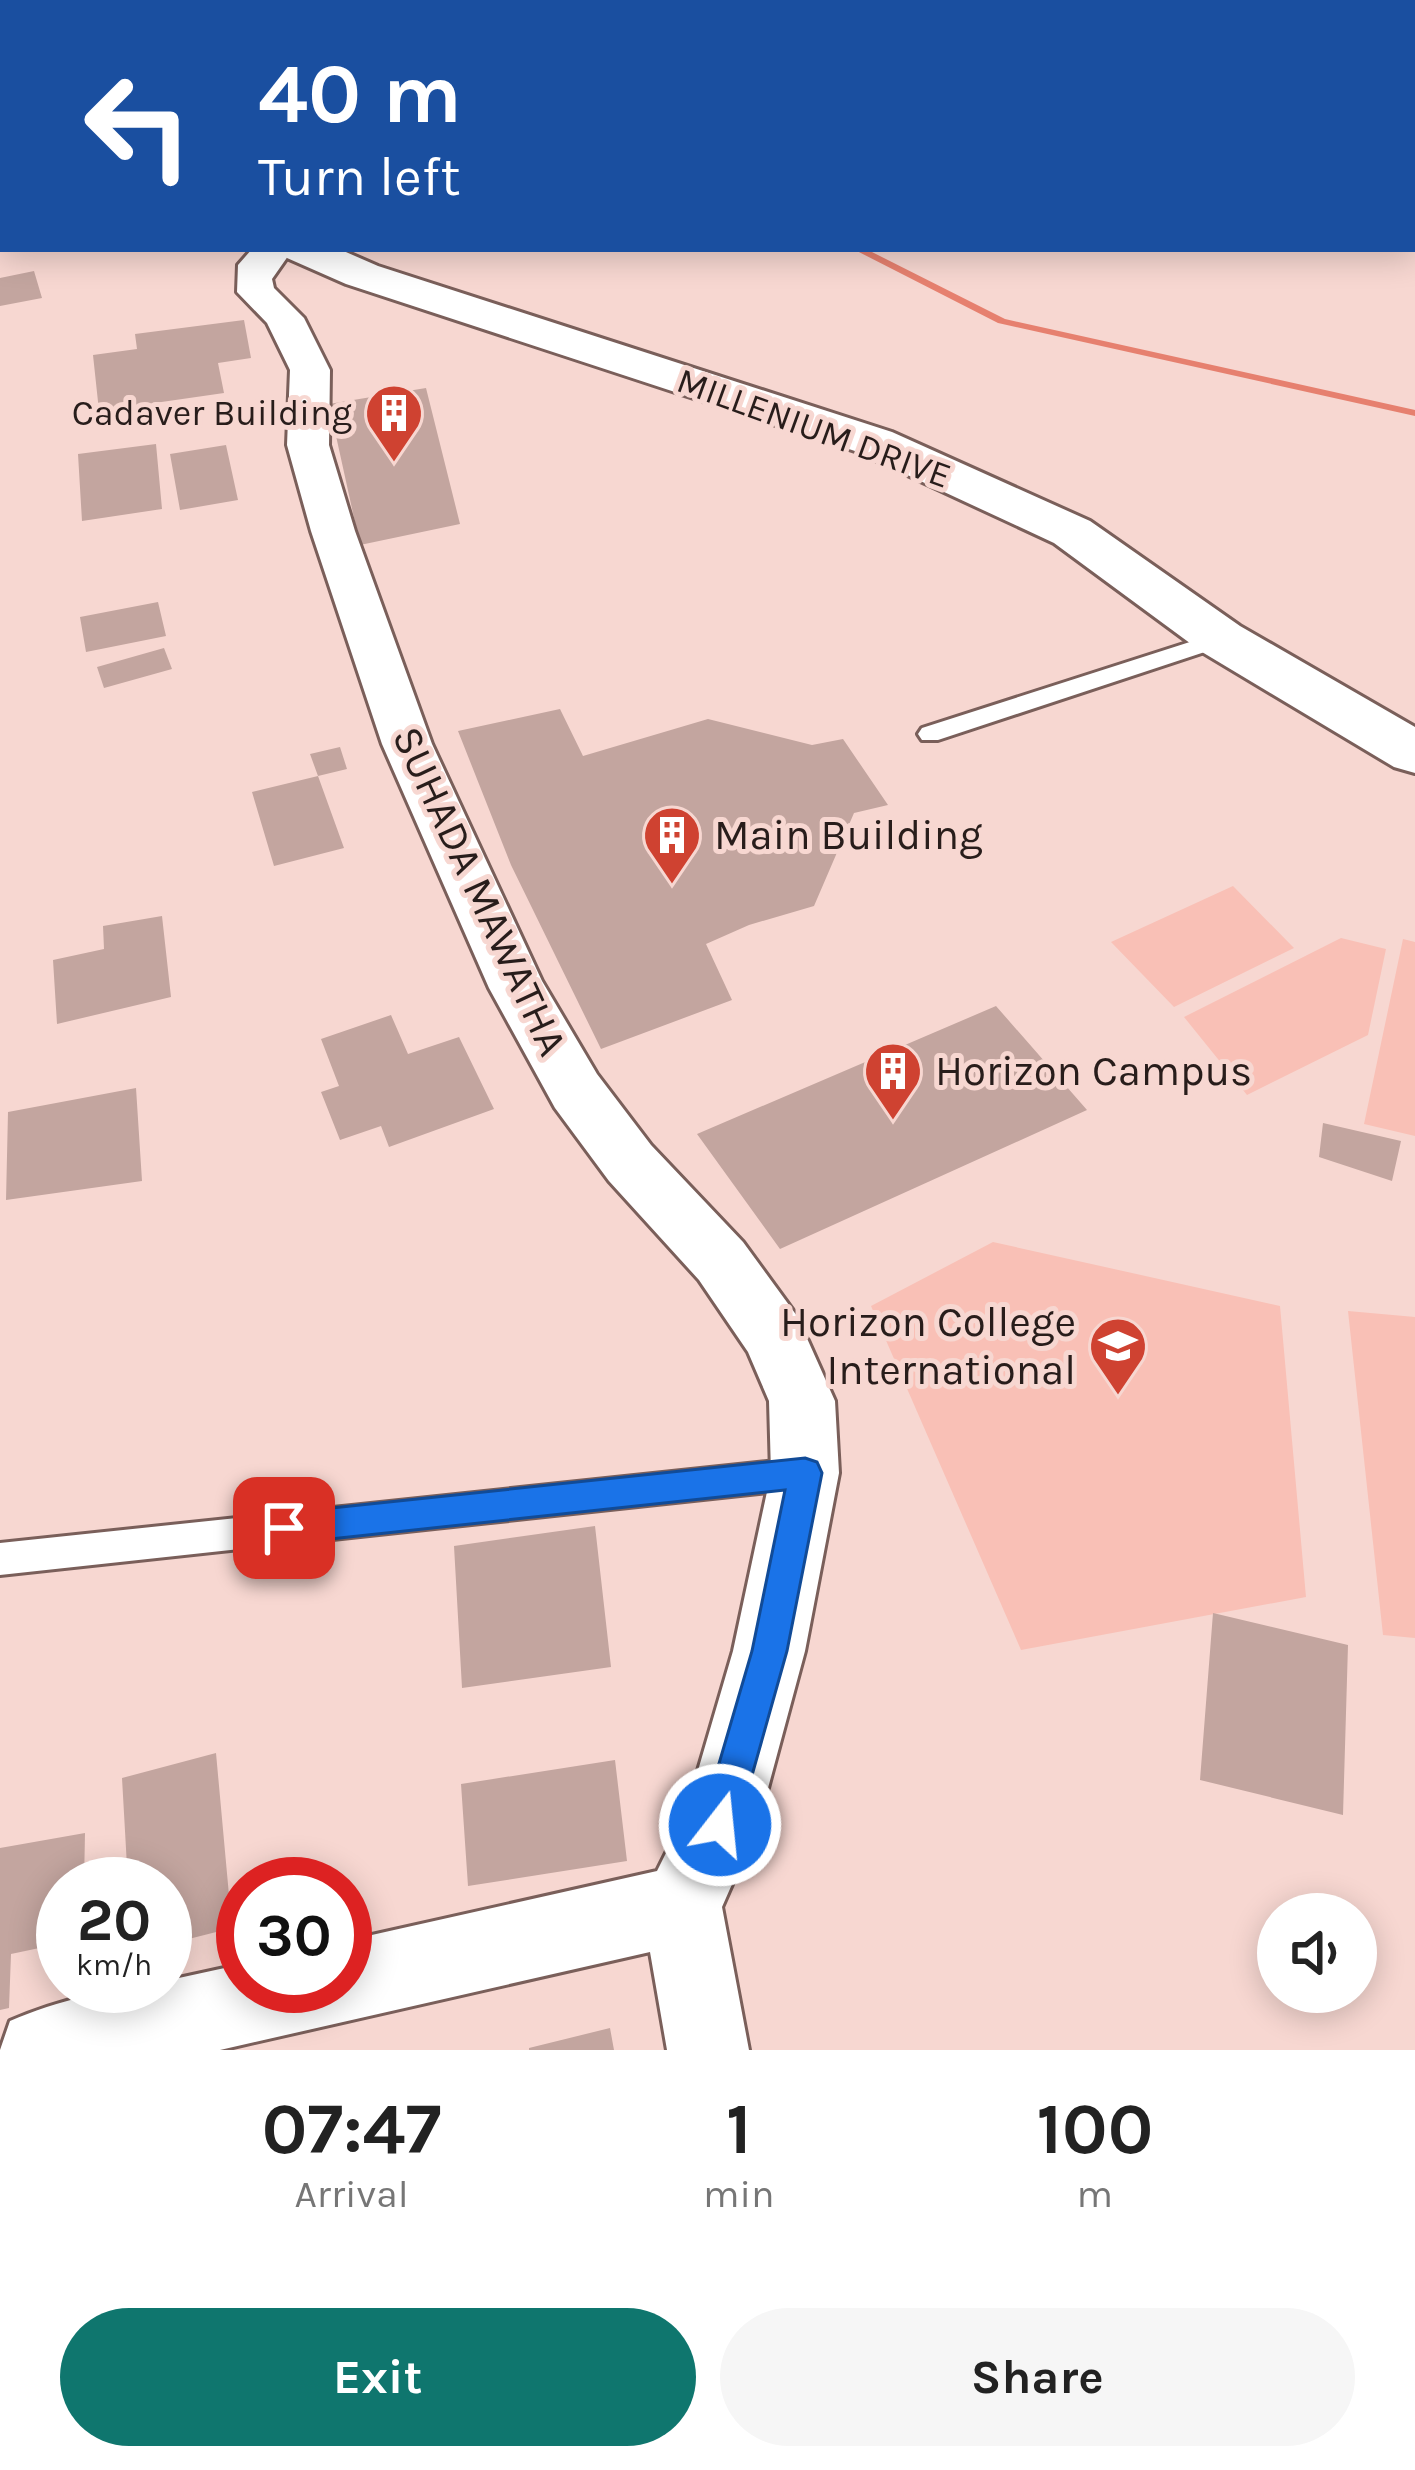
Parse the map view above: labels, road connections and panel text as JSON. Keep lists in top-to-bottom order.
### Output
{
  "streets": {
    "street": ["MILLENIUM DRIVE", "SUHADA MAWATHA"]
  },
  "places": {
    "building": ["Cadaver Building", "Main Building", "Horizon Campus"],
    "school or university": ["Horizon College International"]
  },
  "page": {
    "turn": ["40 m", "Turn left"],
    "speed": "20 km/h",
    "limit": "30",
    "eta": [
      "07:47",
      "Arrival",
      "1",
      "min",
      "100",
      "m"
    ],
    "buttons": ["Exit", "Share"]
  }
}
